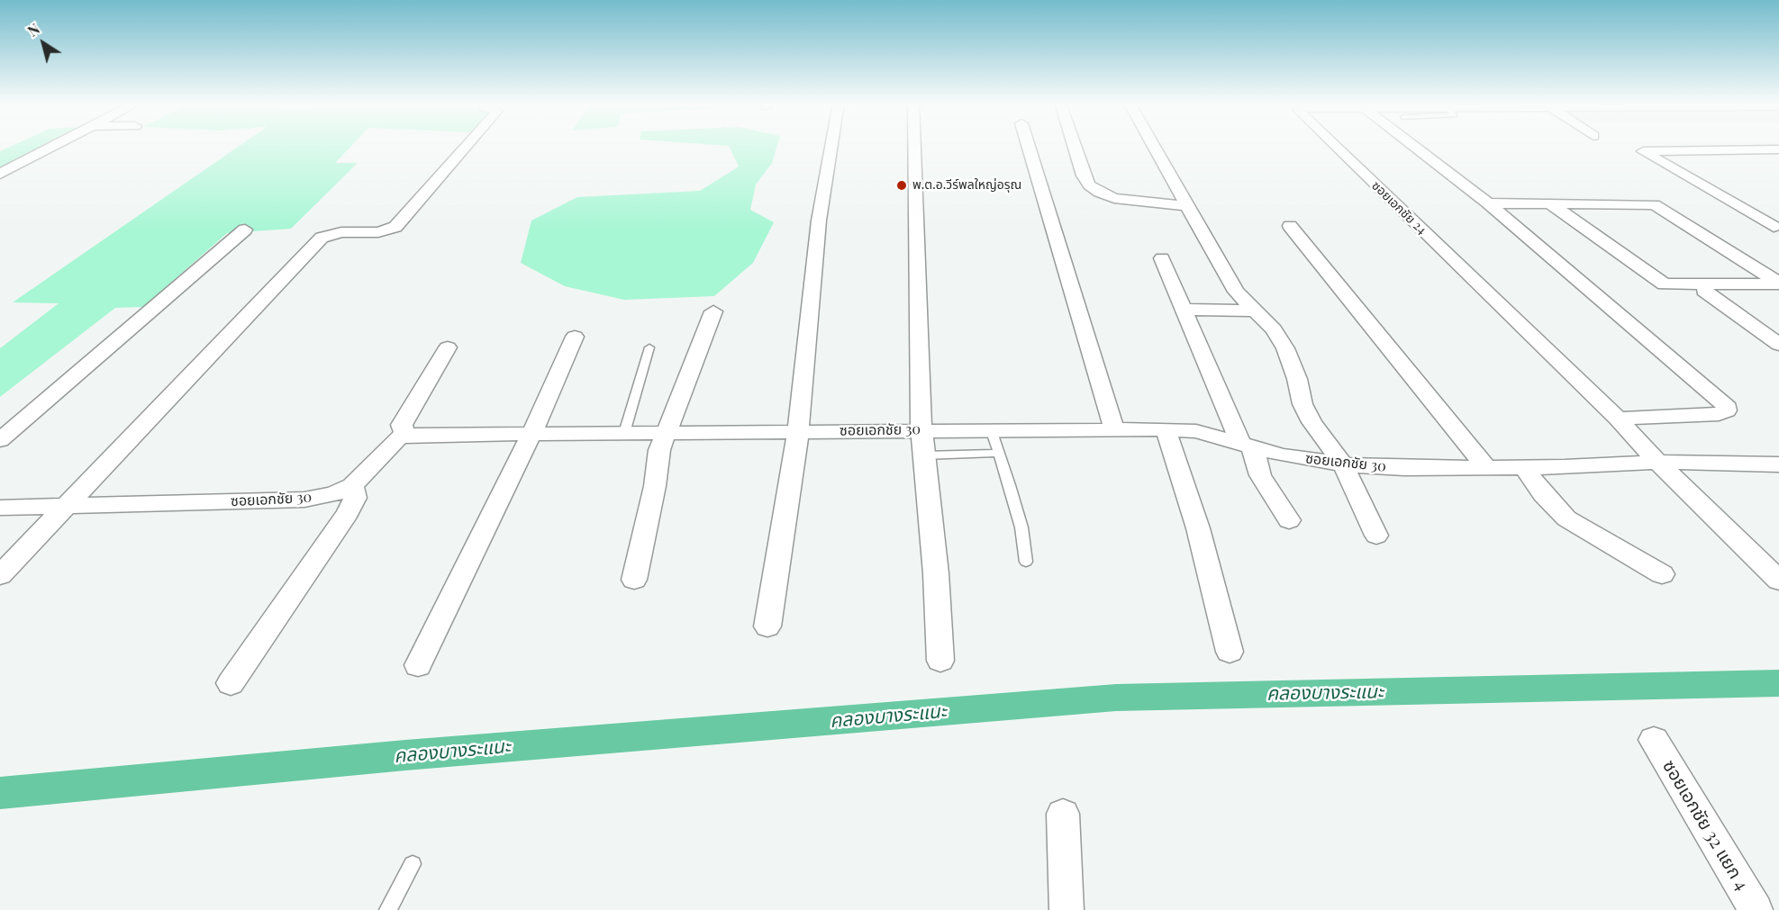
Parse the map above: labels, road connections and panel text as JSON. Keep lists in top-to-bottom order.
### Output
{
  "streets": {
    "street": ["ซอยเอกชัย 24", "ซอยเอกชัย 30", "ซอยเอกชัย 32 แยก 4"]
  },
  "crossings": [
    ["ซอยเอกชัย 24", "ซอยเอกชัย 30"]
  ],
  "water": ["คลองบางระแนะ"],
  "places": ["พ.ต.อ.วีร์พลใหญ่อรุณ"],
  "north": "top left"
}
